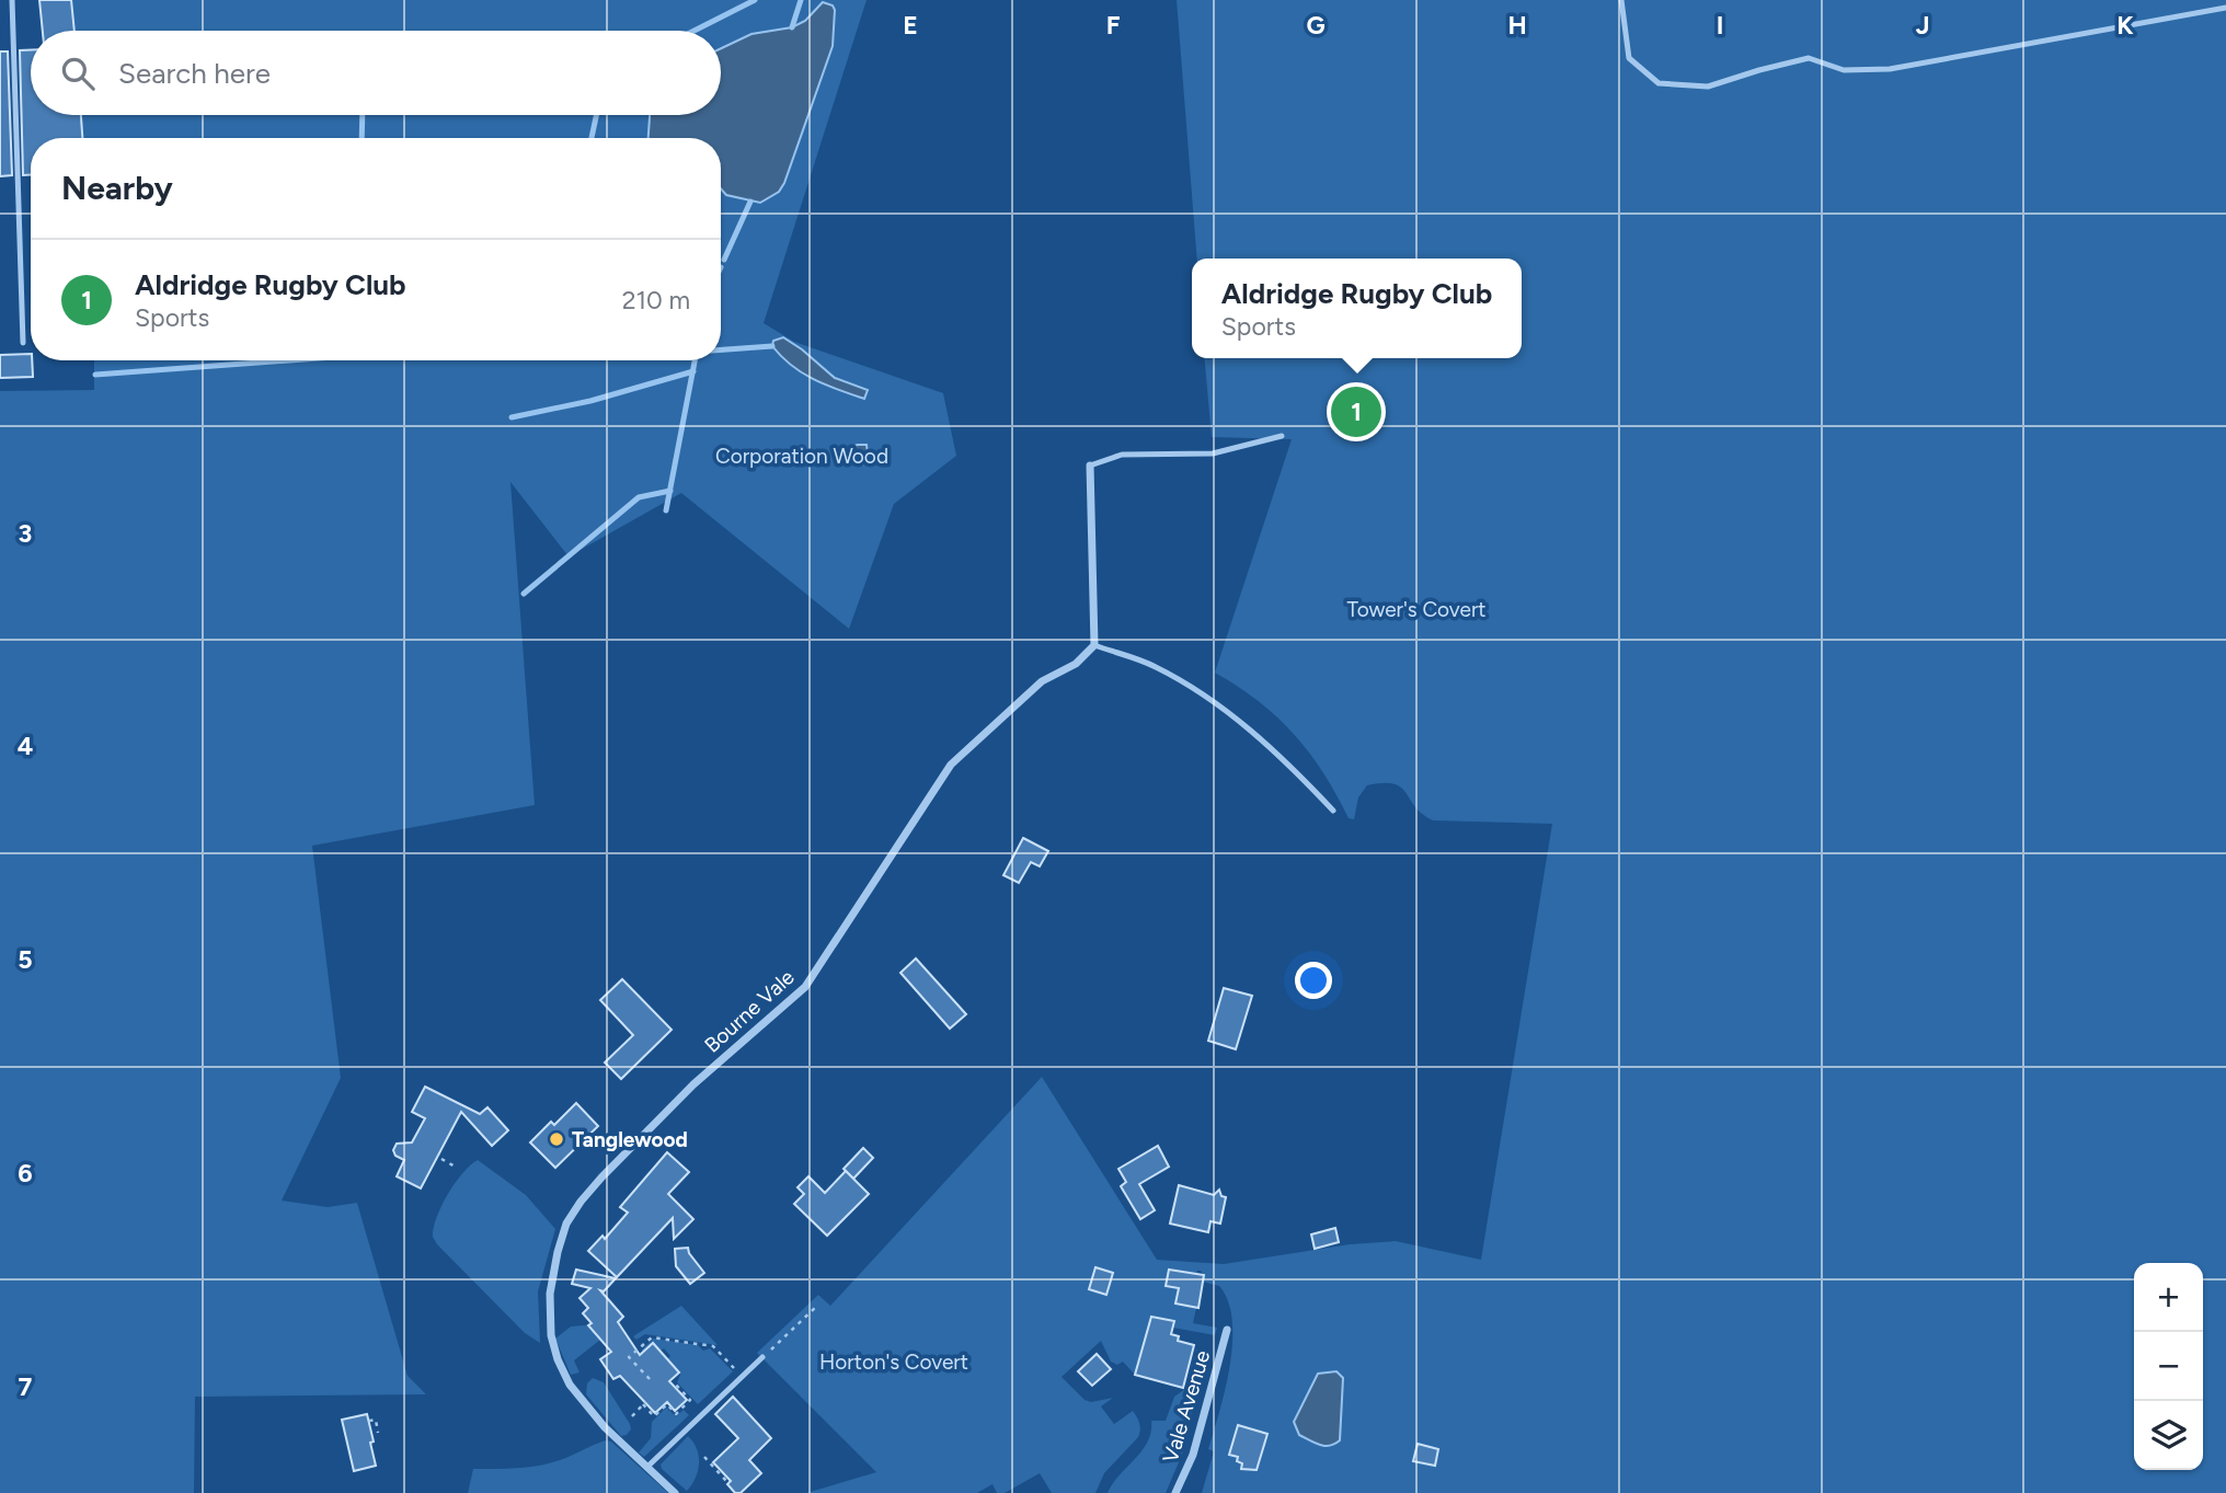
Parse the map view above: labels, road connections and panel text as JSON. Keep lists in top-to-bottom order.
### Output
{
  "streets": {
    "street": ["Bourne Vale", "Vale Avenue"]
  },
  "parks": ["Corporation Wood", "Tower's Covert", "Horton's Covert"],
  "places": ["Tanglewood"],
  "page": {
    "search": "Search here",
    "heading": "Nearby",
    "list": [
      {
        "mark": "1",
        "name": "Aldridge Rugby Club",
        "note": "Sports",
        "value": "210 m"
      }
    ],
    "popup": ["Aldridge Rugby Club", "Sports"],
    "pins": "1",
    "map_buttons": ["+", "−"]
  },
  "grid": {
    "columns": [
      "E",
      "F",
      "G",
      "H",
      "I",
      "J",
      "K"
    ],
    "rows": [
      "3",
      "4",
      "5",
      "6",
      "7"
    ]
  }
}
